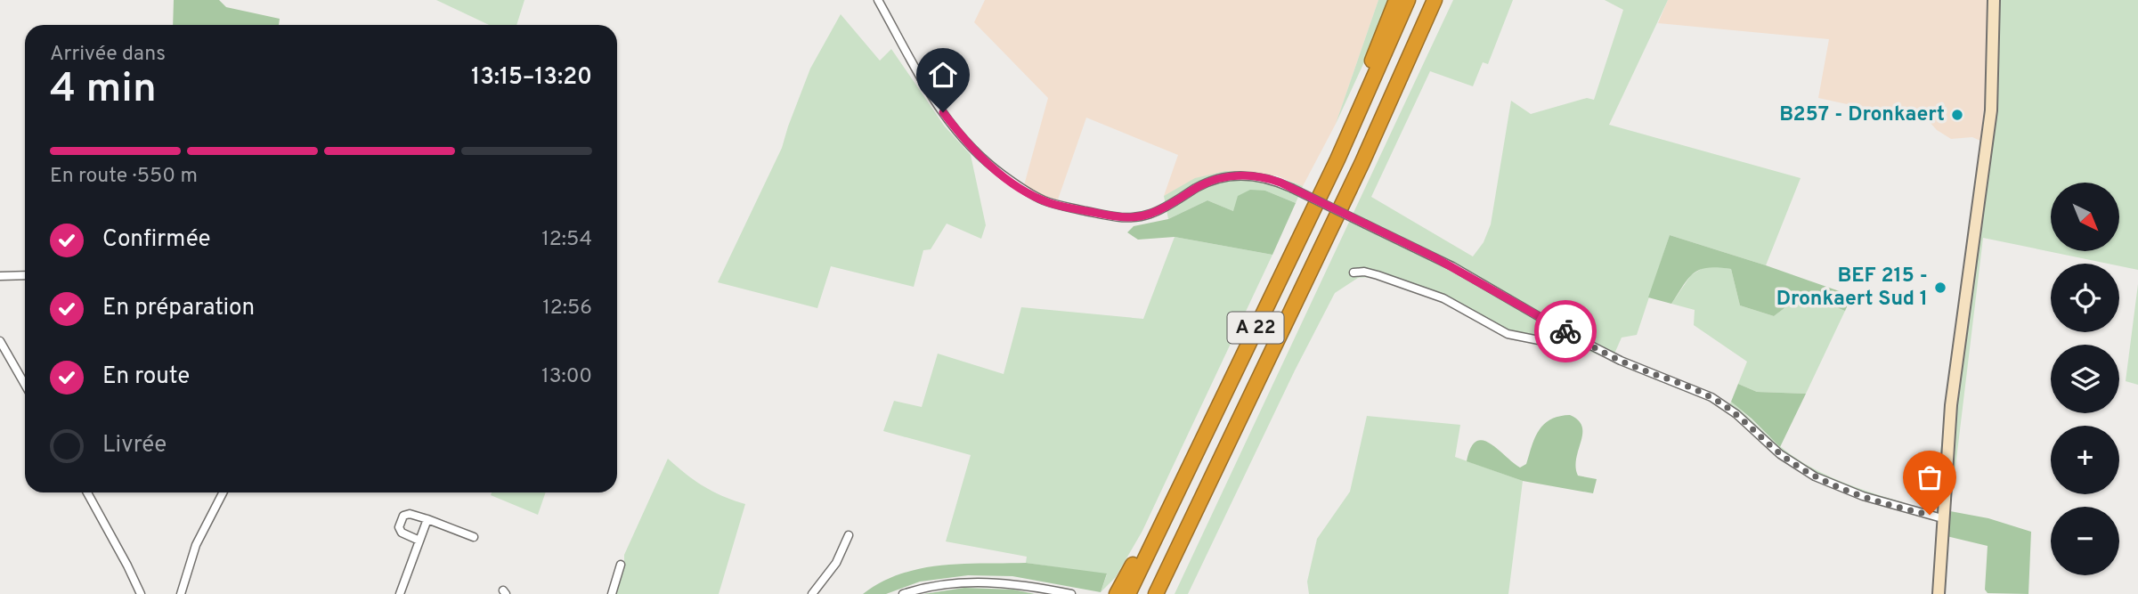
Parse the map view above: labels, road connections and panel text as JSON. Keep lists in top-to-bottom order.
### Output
{
  "streets": {
    "highway": ["A 22"]
  },
  "places": ["B257 - Dronkaert", "BEF 215 - Dronkaert Sud 1"],
  "north": "bottom right",
  "page": {
    "heading": ["4 min", "Arrivée dans", "13:15–13:20"],
    "bar": "En route · 550 m",
    "map_buttons": ["+", "−"],
    "list": [
      ["Confirmée", "12:54"],
      ["En préparation", "12:56"],
      ["En route", "13:00"],
      "Livrée"
    ]
  }
}
